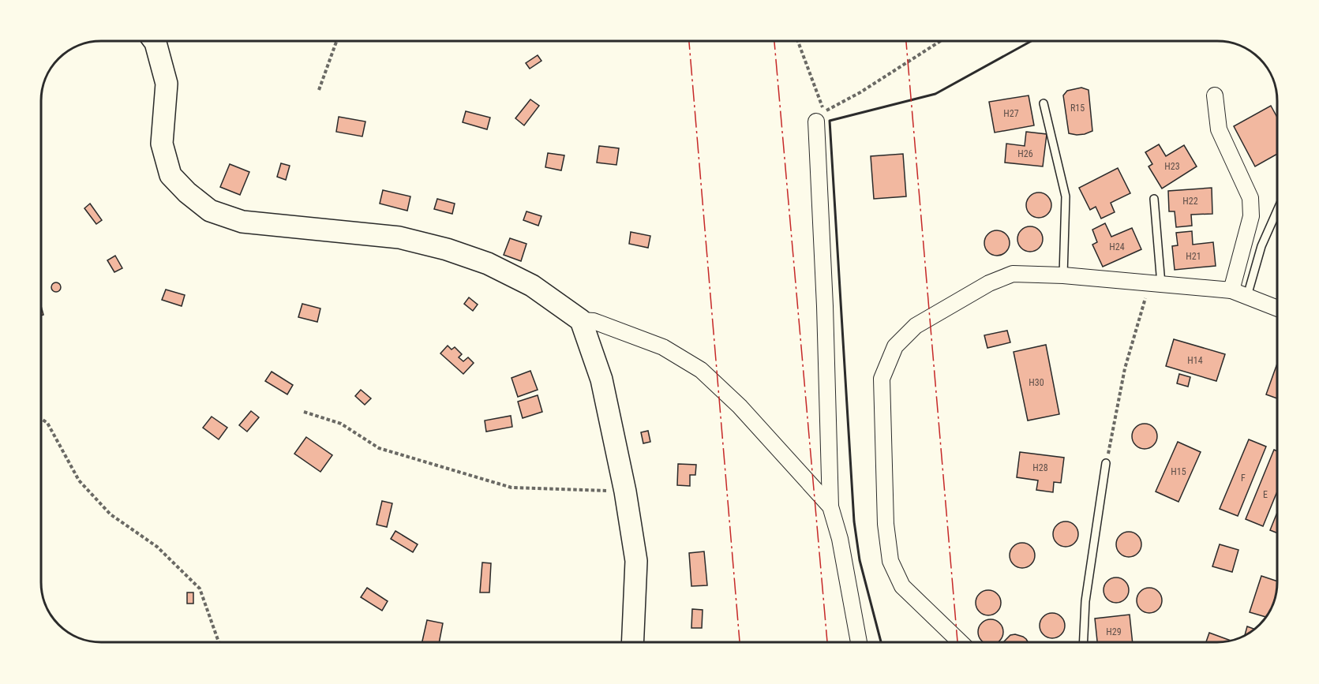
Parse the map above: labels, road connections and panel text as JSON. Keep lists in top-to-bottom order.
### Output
{
  "house_numbers": [
    "R15",
    "H27",
    "H26",
    "H23",
    "H22",
    "H24",
    "H21",
    "H14",
    "H30",
    "H28",
    "H15",
    "F",
    "E",
    "H29"
  ]
}
